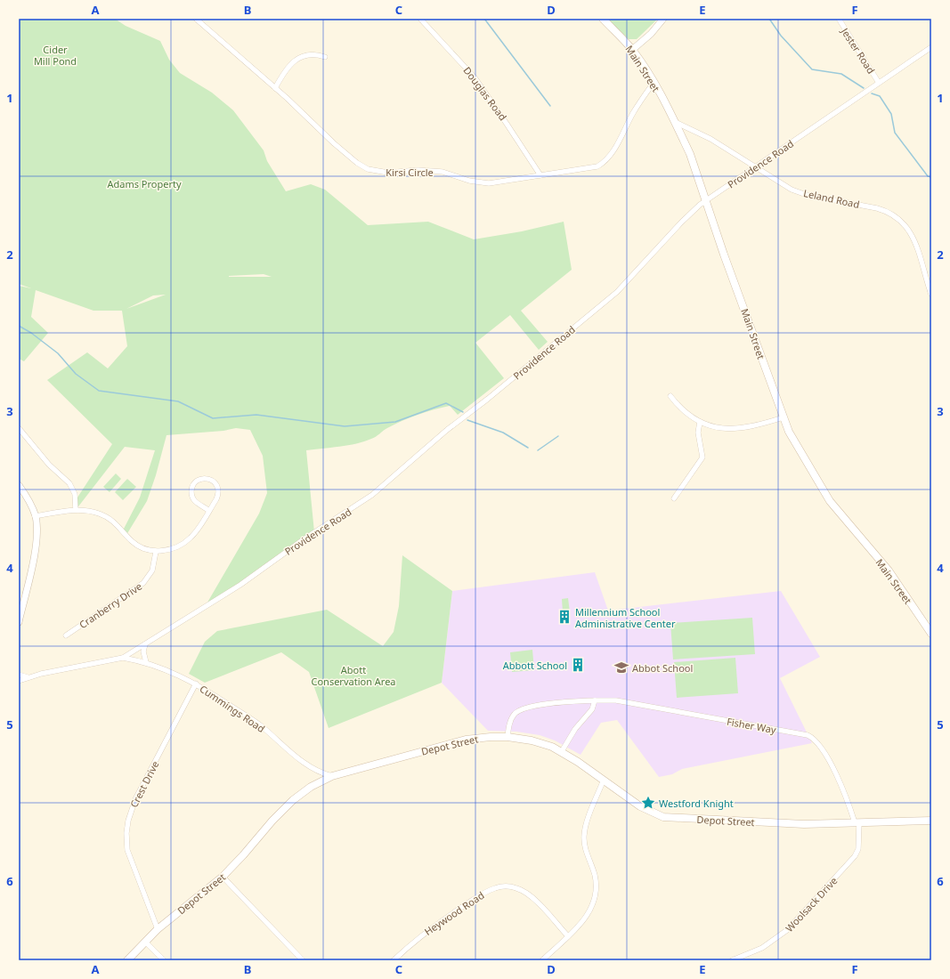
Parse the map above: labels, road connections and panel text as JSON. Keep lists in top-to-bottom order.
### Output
{
  "streets": {
    "main road": ["Main Street", "Depot Street"],
    "street": [
      "Jester Road",
      "Douglas Road",
      "Providence Road",
      "Kirsi Circle",
      "Leland Road",
      "Cranberry Drive",
      "Cummings Road",
      "Fisher Way",
      "Crest Drive",
      "Woolsack Drive",
      "Heywood Road"
    ]
  },
  "crossings": [
    ["Jester Road", "Providence Road"],
    ["Main Street", "Providence Road"],
    ["Main Street", "Kirsi Circle"],
    ["Main Street", "Leland Road"],
    ["Douglas Road", "Kirsi Circle"],
    ["Providence Road", "Leland Road"],
    ["Providence Road", "Cummings Road"],
    ["Cummings Road", "Depot Street"],
    ["Cummings Road", "Crest Drive"],
    ["Fisher Way", "Depot Street"],
    ["Fisher Way", "Woolsack Drive"],
    ["Depot Street", "Crest Drive"],
    ["Depot Street", "Woolsack Drive"]
  ],
  "parks": ["Cider Mill Pond", "Adams Property", "Abott Conservation Area"],
  "places": {
    "building": ["Millennium School Administrative Center", "Abbott School"],
    "school or university": ["Abbot School"],
    "place": ["Westford Knight"]
  },
  "grid": {
    "columns": [
      "A",
      "B",
      "C",
      "D",
      "E",
      "F"
    ],
    "rows": [
      "1",
      "2",
      "3",
      "4",
      "5",
      "6"
    ]
  }
}
